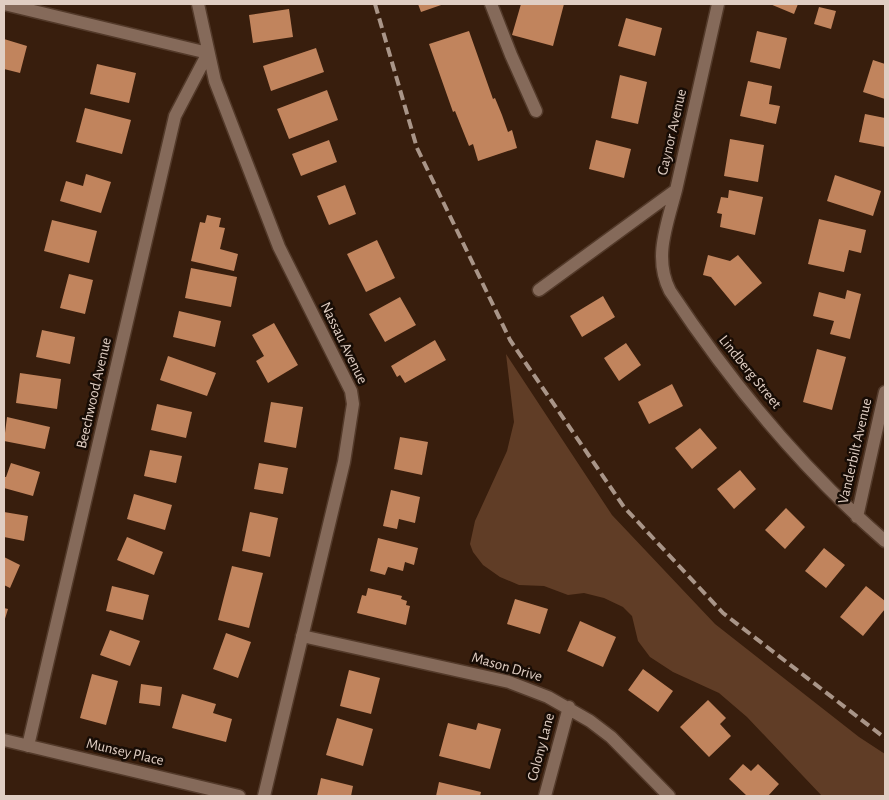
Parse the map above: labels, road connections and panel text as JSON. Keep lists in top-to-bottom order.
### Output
{
  "streets": {
    "street": [
      "Gaynor Avenue",
      "Nassau Avenue",
      "Lindberg Street",
      "Beechwood Avenue",
      "Vanderbilt Avenue",
      "Mason Drive",
      "Colony Lane",
      "Munsey Place"
    ]
  },
  "crossings": [
    ["Gaynor Avenue", "Lindberg Street"],
    ["Nassau Avenue", "Beechwood Avenue"],
    ["Nassau Avenue", "Mason Drive"],
    ["Lindberg Street", "Vanderbilt Avenue"],
    ["Beechwood Avenue", "Munsey Place"],
    ["Mason Drive", "Colony Lane"]
  ]
}
